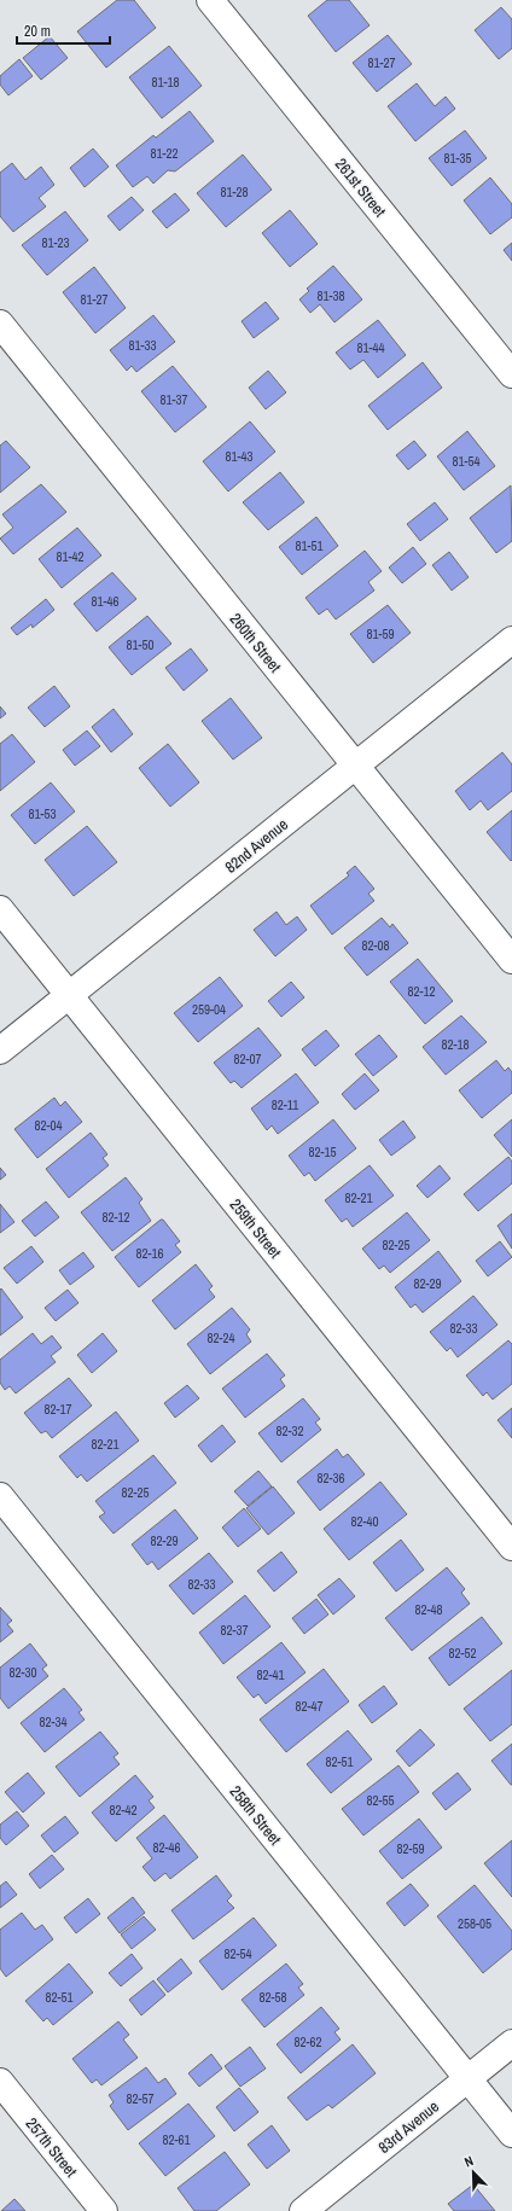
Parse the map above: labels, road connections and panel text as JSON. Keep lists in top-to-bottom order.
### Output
{
  "streets": {
    "street": [
      "261st Street",
      "260th Street",
      "82nd Avenue",
      "259th Street",
      "258th Street",
      "83rd Avenue",
      "257th Street"
    ]
  },
  "crossings": [
    ["260th Street", "82nd Avenue"],
    ["82nd Avenue", "259th Street"],
    ["258th Street", "83rd Avenue"]
  ],
  "house_numbers": [
    "81-27",
    "81-18",
    "81-22",
    "81-35",
    "81-28",
    "81-23",
    "81-38",
    "81-27",
    "81-33",
    "81-44",
    "81-37",
    "81-43",
    "81-54",
    "81-51",
    "81-42",
    "81-46",
    "81-59",
    "81-50",
    "81-53",
    "82-08",
    "82-12",
    "259-04",
    "82-18",
    "82-07",
    "82-11",
    "82-04",
    "82-15",
    "82-21",
    "82-12",
    "82-25",
    "82-16",
    "82-29",
    "82-33",
    "82-24",
    "82-17",
    "82-32",
    "82-21",
    "82-36",
    "82-25",
    "82-40",
    "82-29",
    "82-33",
    "82-48",
    "82-37",
    "82-52",
    "82-30",
    "82-41",
    "82-47",
    "82-34",
    "82-51",
    "82-55",
    "82-42",
    "82-46",
    "82-59",
    "258-05",
    "82-54",
    "82-51",
    "82-58",
    "82-62",
    "82-57",
    "82-61"
  ],
  "scale_bar": "20 m",
  "north": "top left"
}
